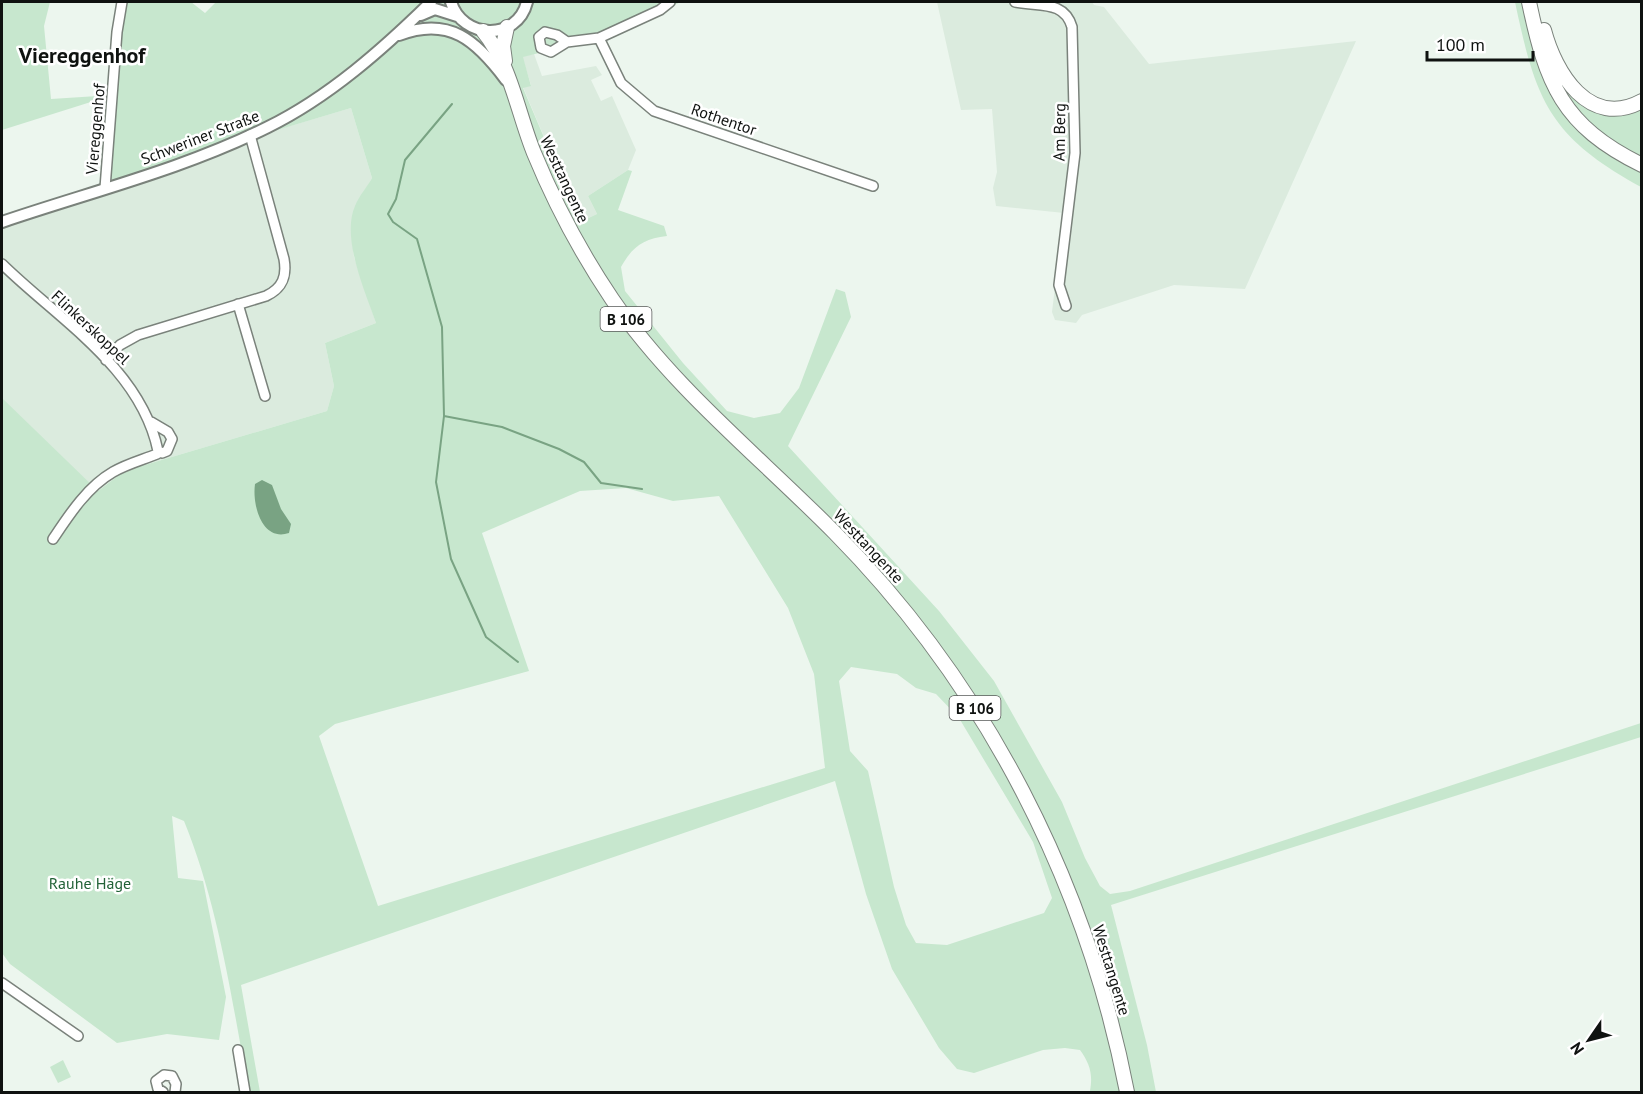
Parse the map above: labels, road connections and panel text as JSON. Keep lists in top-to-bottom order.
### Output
{
  "streets": {
    "highway": ["Westtangente", "B 106"],
    "main road": ["Schweriner Straße"],
    "street": [
      "Rothentor",
      "Viereggenhof",
      "Am Berg",
      "Flinkerskoppel"
    ]
  },
  "crossings": [
    ["Viereggenhof", "Schweriner Straße"],
    ["Schweriner Straße", "B 106"],
    ["Westtangente", "B 106"]
  ],
  "districts": ["Viereggenhof"],
  "parks": ["Rauhe Häge"],
  "scale_bar": "100 m",
  "north": "bottom left"
}
